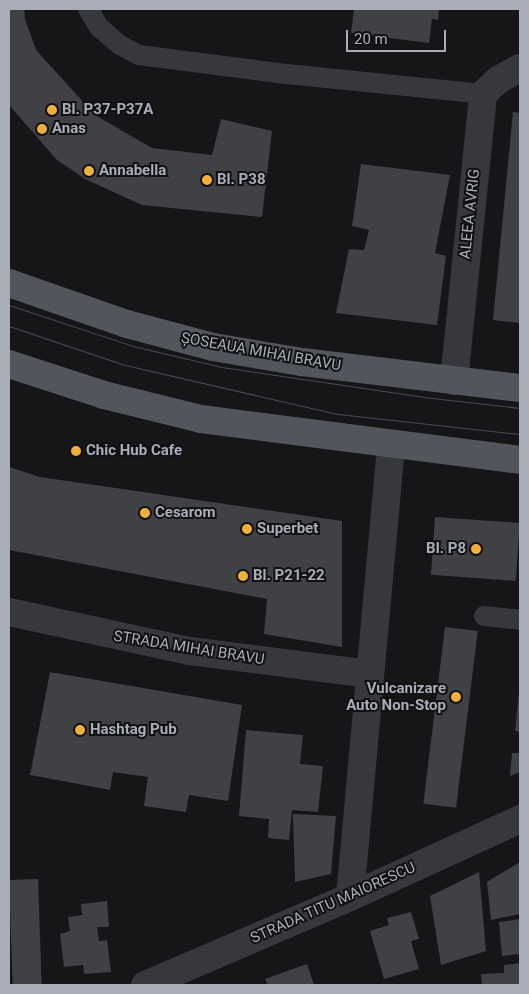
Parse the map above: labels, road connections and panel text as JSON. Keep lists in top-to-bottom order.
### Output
{
  "streets": {
    "main road": ["ȘOSEAUA MIHAI BRAVU"],
    "street": ["ALEEA AVRIG", "STRADA MIHAI BRAVU", "STRADA TITU MAIORESCU"]
  },
  "crossings": [
    ["ALEEA AVRIG", "ȘOSEAUA MIHAI BRAVU"]
  ],
  "places": [
    "Bl. P37-P37A",
    "Anas",
    "Annabella",
    "Bl. P38",
    "Chic Hub Cafe",
    "Cesarom",
    "Superbet",
    "Bl. P8",
    "Bl. P21-22",
    "Vulcanizare Auto Non-Stop",
    "Hashtag Pub"
  ],
  "scale_bar": "20 m"
}
